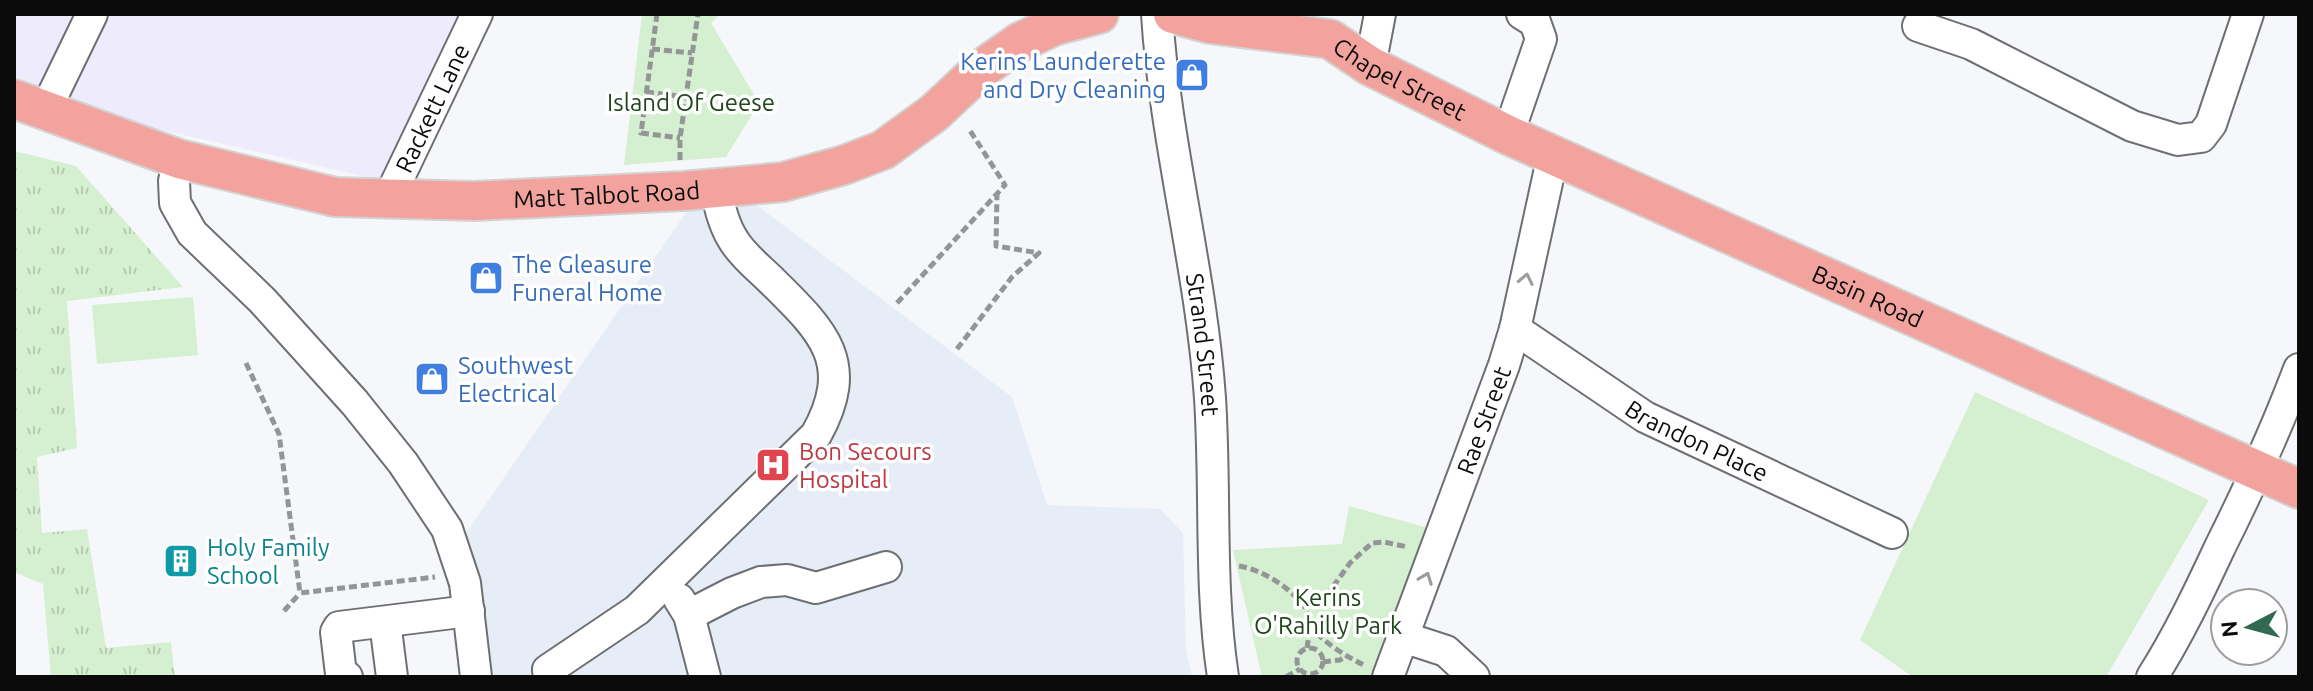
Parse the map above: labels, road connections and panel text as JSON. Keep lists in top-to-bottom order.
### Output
{
  "streets": {
    "main road": ["Chapel Street", "Matt Talbot Road", "Basin Road"],
    "street": [
      "Rackett Lane",
      "Strand Street",
      "Rae Street",
      "Brandon Place"
    ]
  },
  "crossings": [
    ["Chapel Street", "Basin Road"],
    ["Chapel Street", "Strand Street"],
    ["Rackett Lane", "Matt Talbot Road"],
    ["Basin Road", "Rae Street"],
    ["Rae Street", "Brandon Place"]
  ],
  "one_way": ["Rae Street"],
  "parks": ["Island Of Geese", "Kerins O'Rahilly Park"],
  "places": {
    "shop": ["Kerins Launderette and Dry Cleaning", "The Gleasure Funeral Home", "Southwest Electrical"],
    "hospital": ["Bon Secours Hospital"],
    "building": ["Holy Family School"]
  },
  "north": "left"
}
